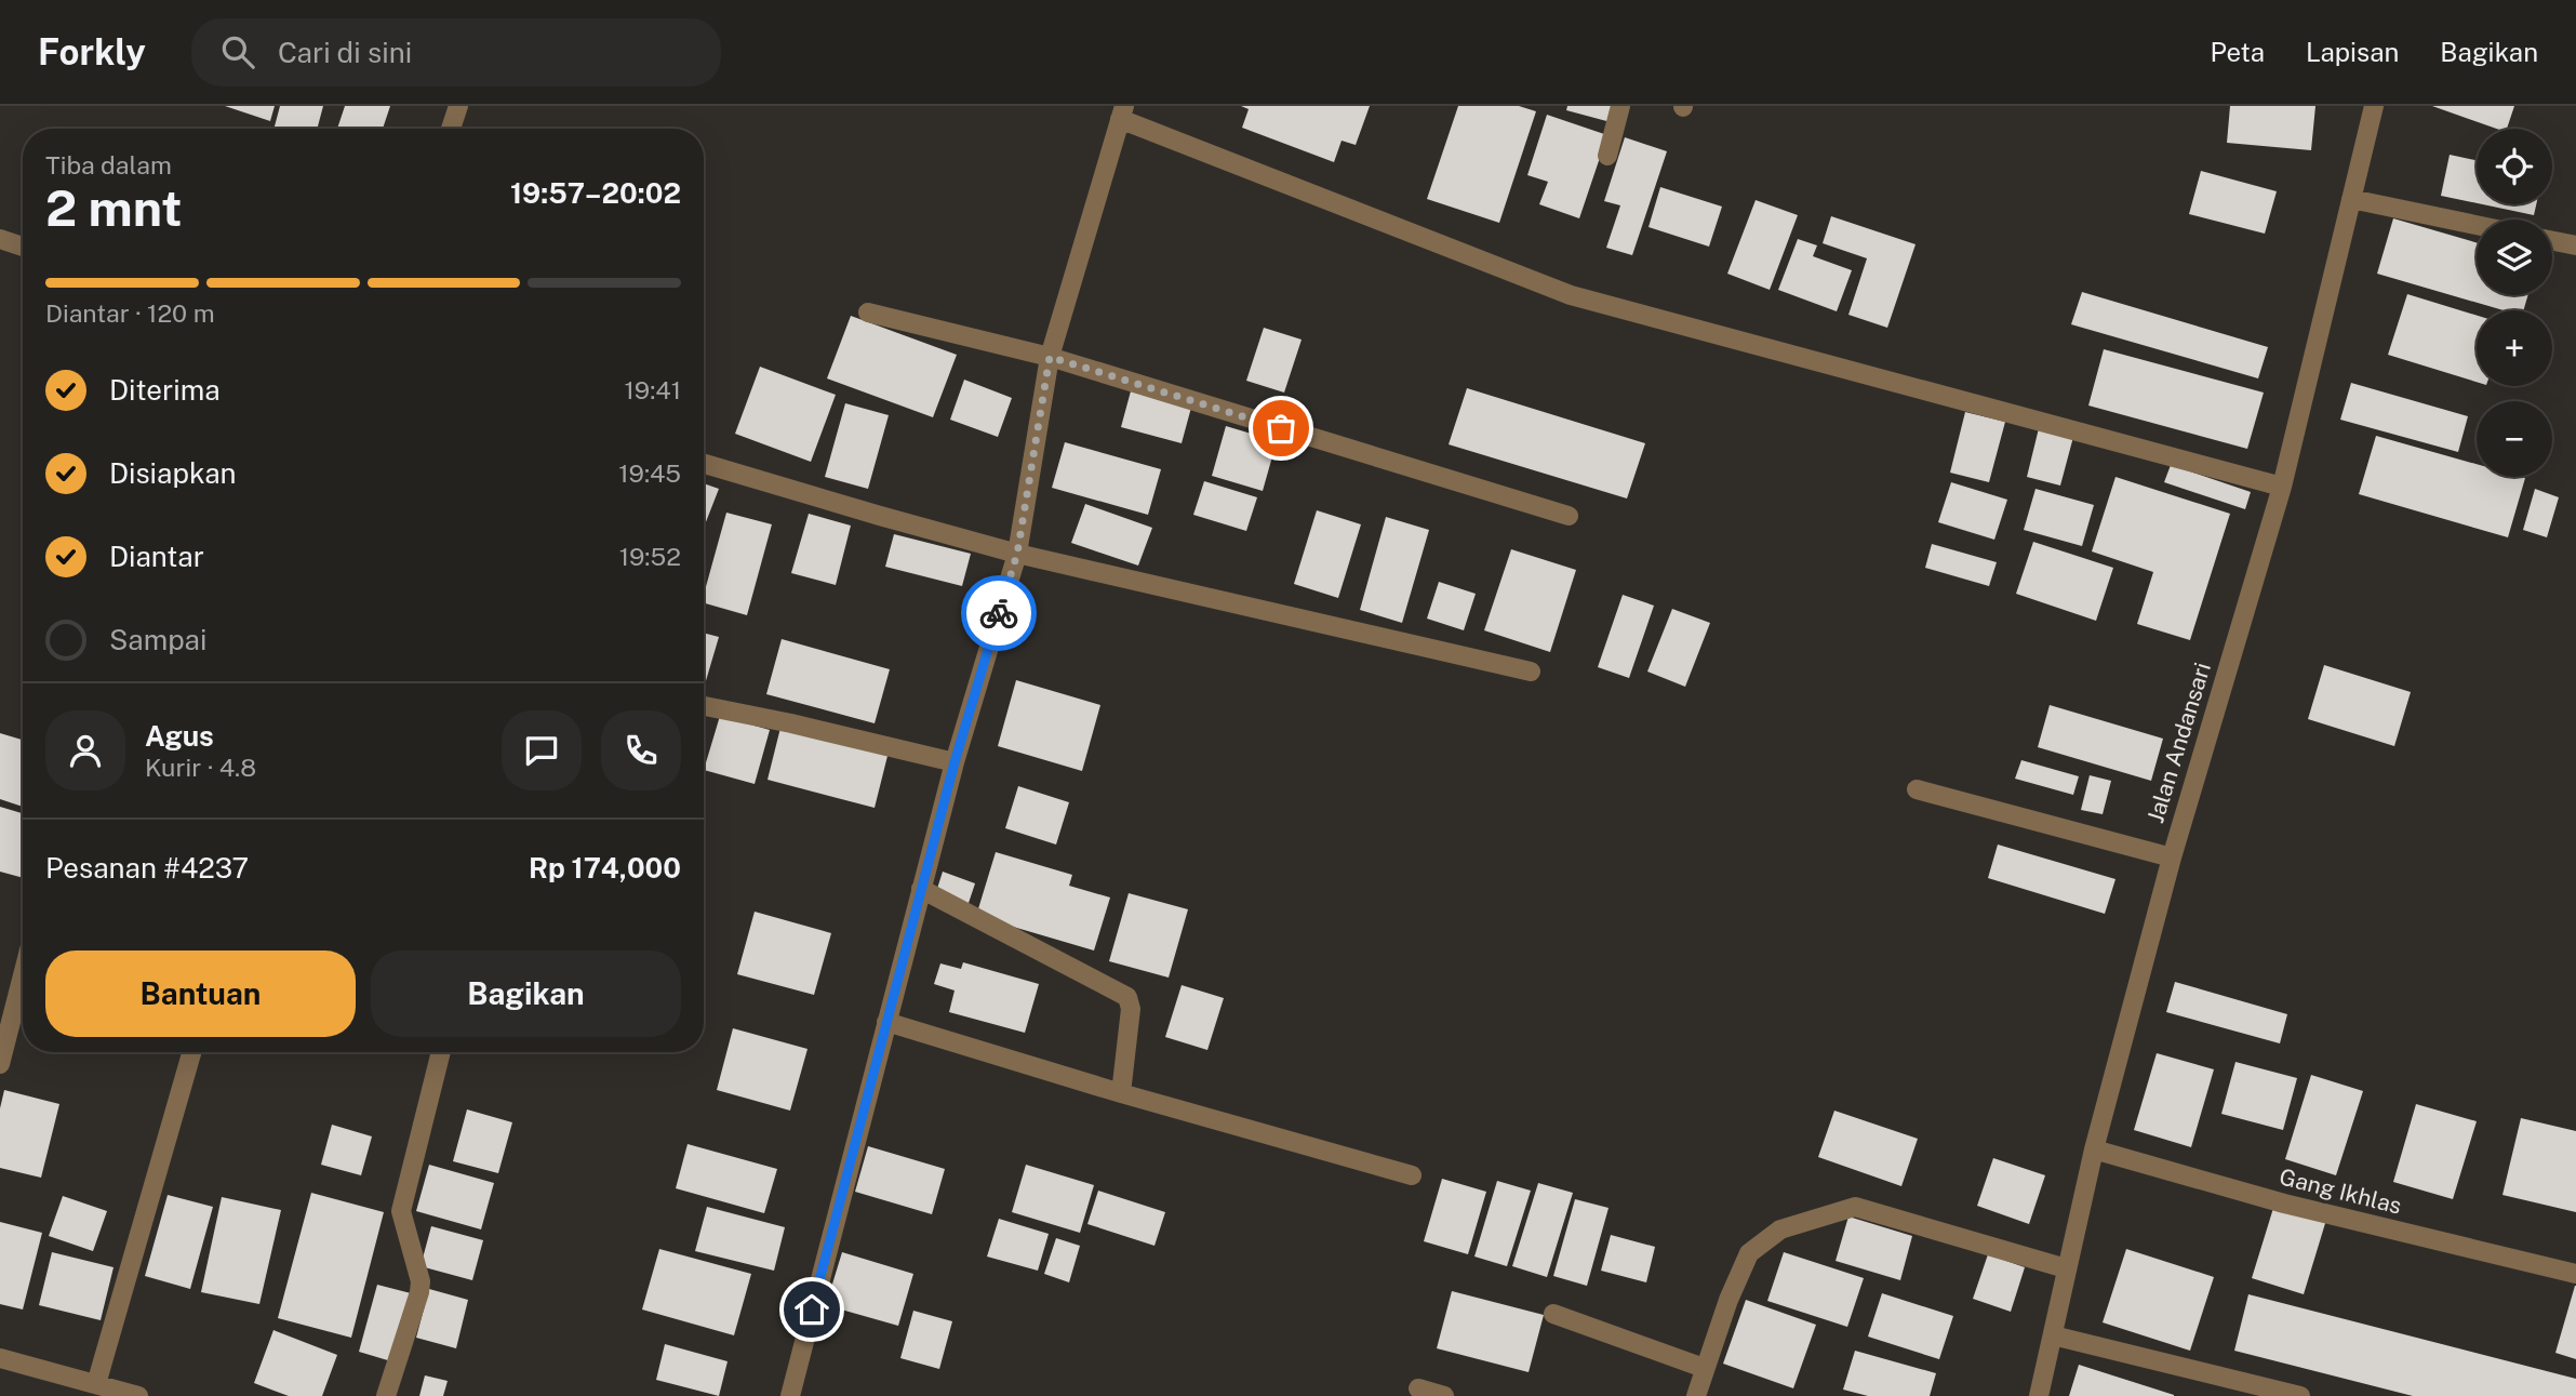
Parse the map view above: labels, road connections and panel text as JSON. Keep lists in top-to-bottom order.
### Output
{
  "streets": {
    "street": ["Jalan Andansari", "Gang Ikhlas"]
  },
  "crossings": [
    ["Jalan Andansari", "Gang Ikhlas"]
  ],
  "page": {
    "header": "Forkly",
    "search": "Cari di sini",
    "nav": ["Peta", "Lapisan", "Bagikan"],
    "map_buttons": ["+", "−"],
    "heading": ["2 mnt", "Tiba dalam", "19:57–20:02"],
    "panel": [
      "Agus",
      "Kurir · 4.8",
      "Pesanan #4237",
      "Rp 174,000"
    ],
    "bar": "Diantar · 120 m",
    "list": [
      ["Diterima", "19:41"],
      ["Disiapkan", "19:45"],
      ["Diantar", "19:52"],
      "Sampai"
    ],
    "buttons": ["Bantuan", "Bagikan"]
  }
}
